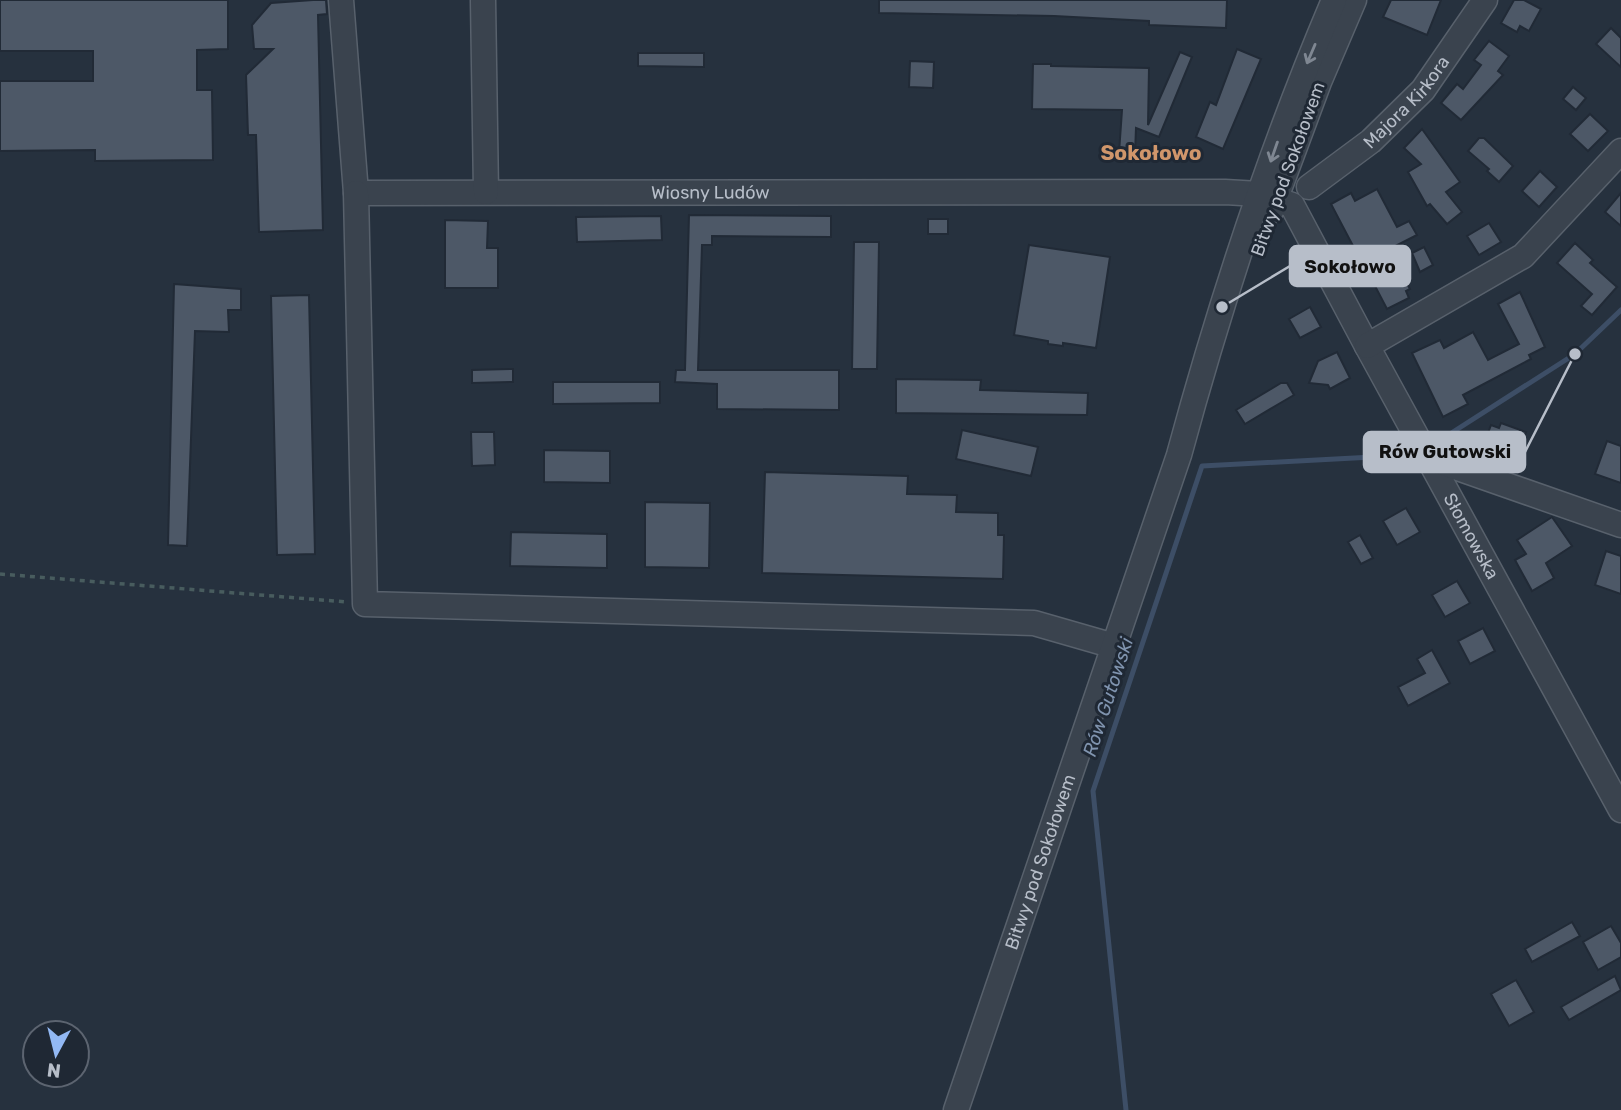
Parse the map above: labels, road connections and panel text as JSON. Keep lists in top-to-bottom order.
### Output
{
  "streets": {
    "street": [
      "Majora Kirkora",
      "Bitwy pod Sokołowem",
      "Wiosny Ludów",
      "Słomowska"
    ]
  },
  "crossings": [
    ["Bitwy pod Sokołowem", "Wiosny Ludów"],
    ["Bitwy pod Sokołowem", "Słomowska"],
    ["Wiosny Ludów", "Słomowska"]
  ],
  "districts": ["Sokołowo"],
  "water": ["Rów Gutowski"],
  "places": ["Sokołowo", "Rów Gutowski"],
  "north": "bottom"
}
